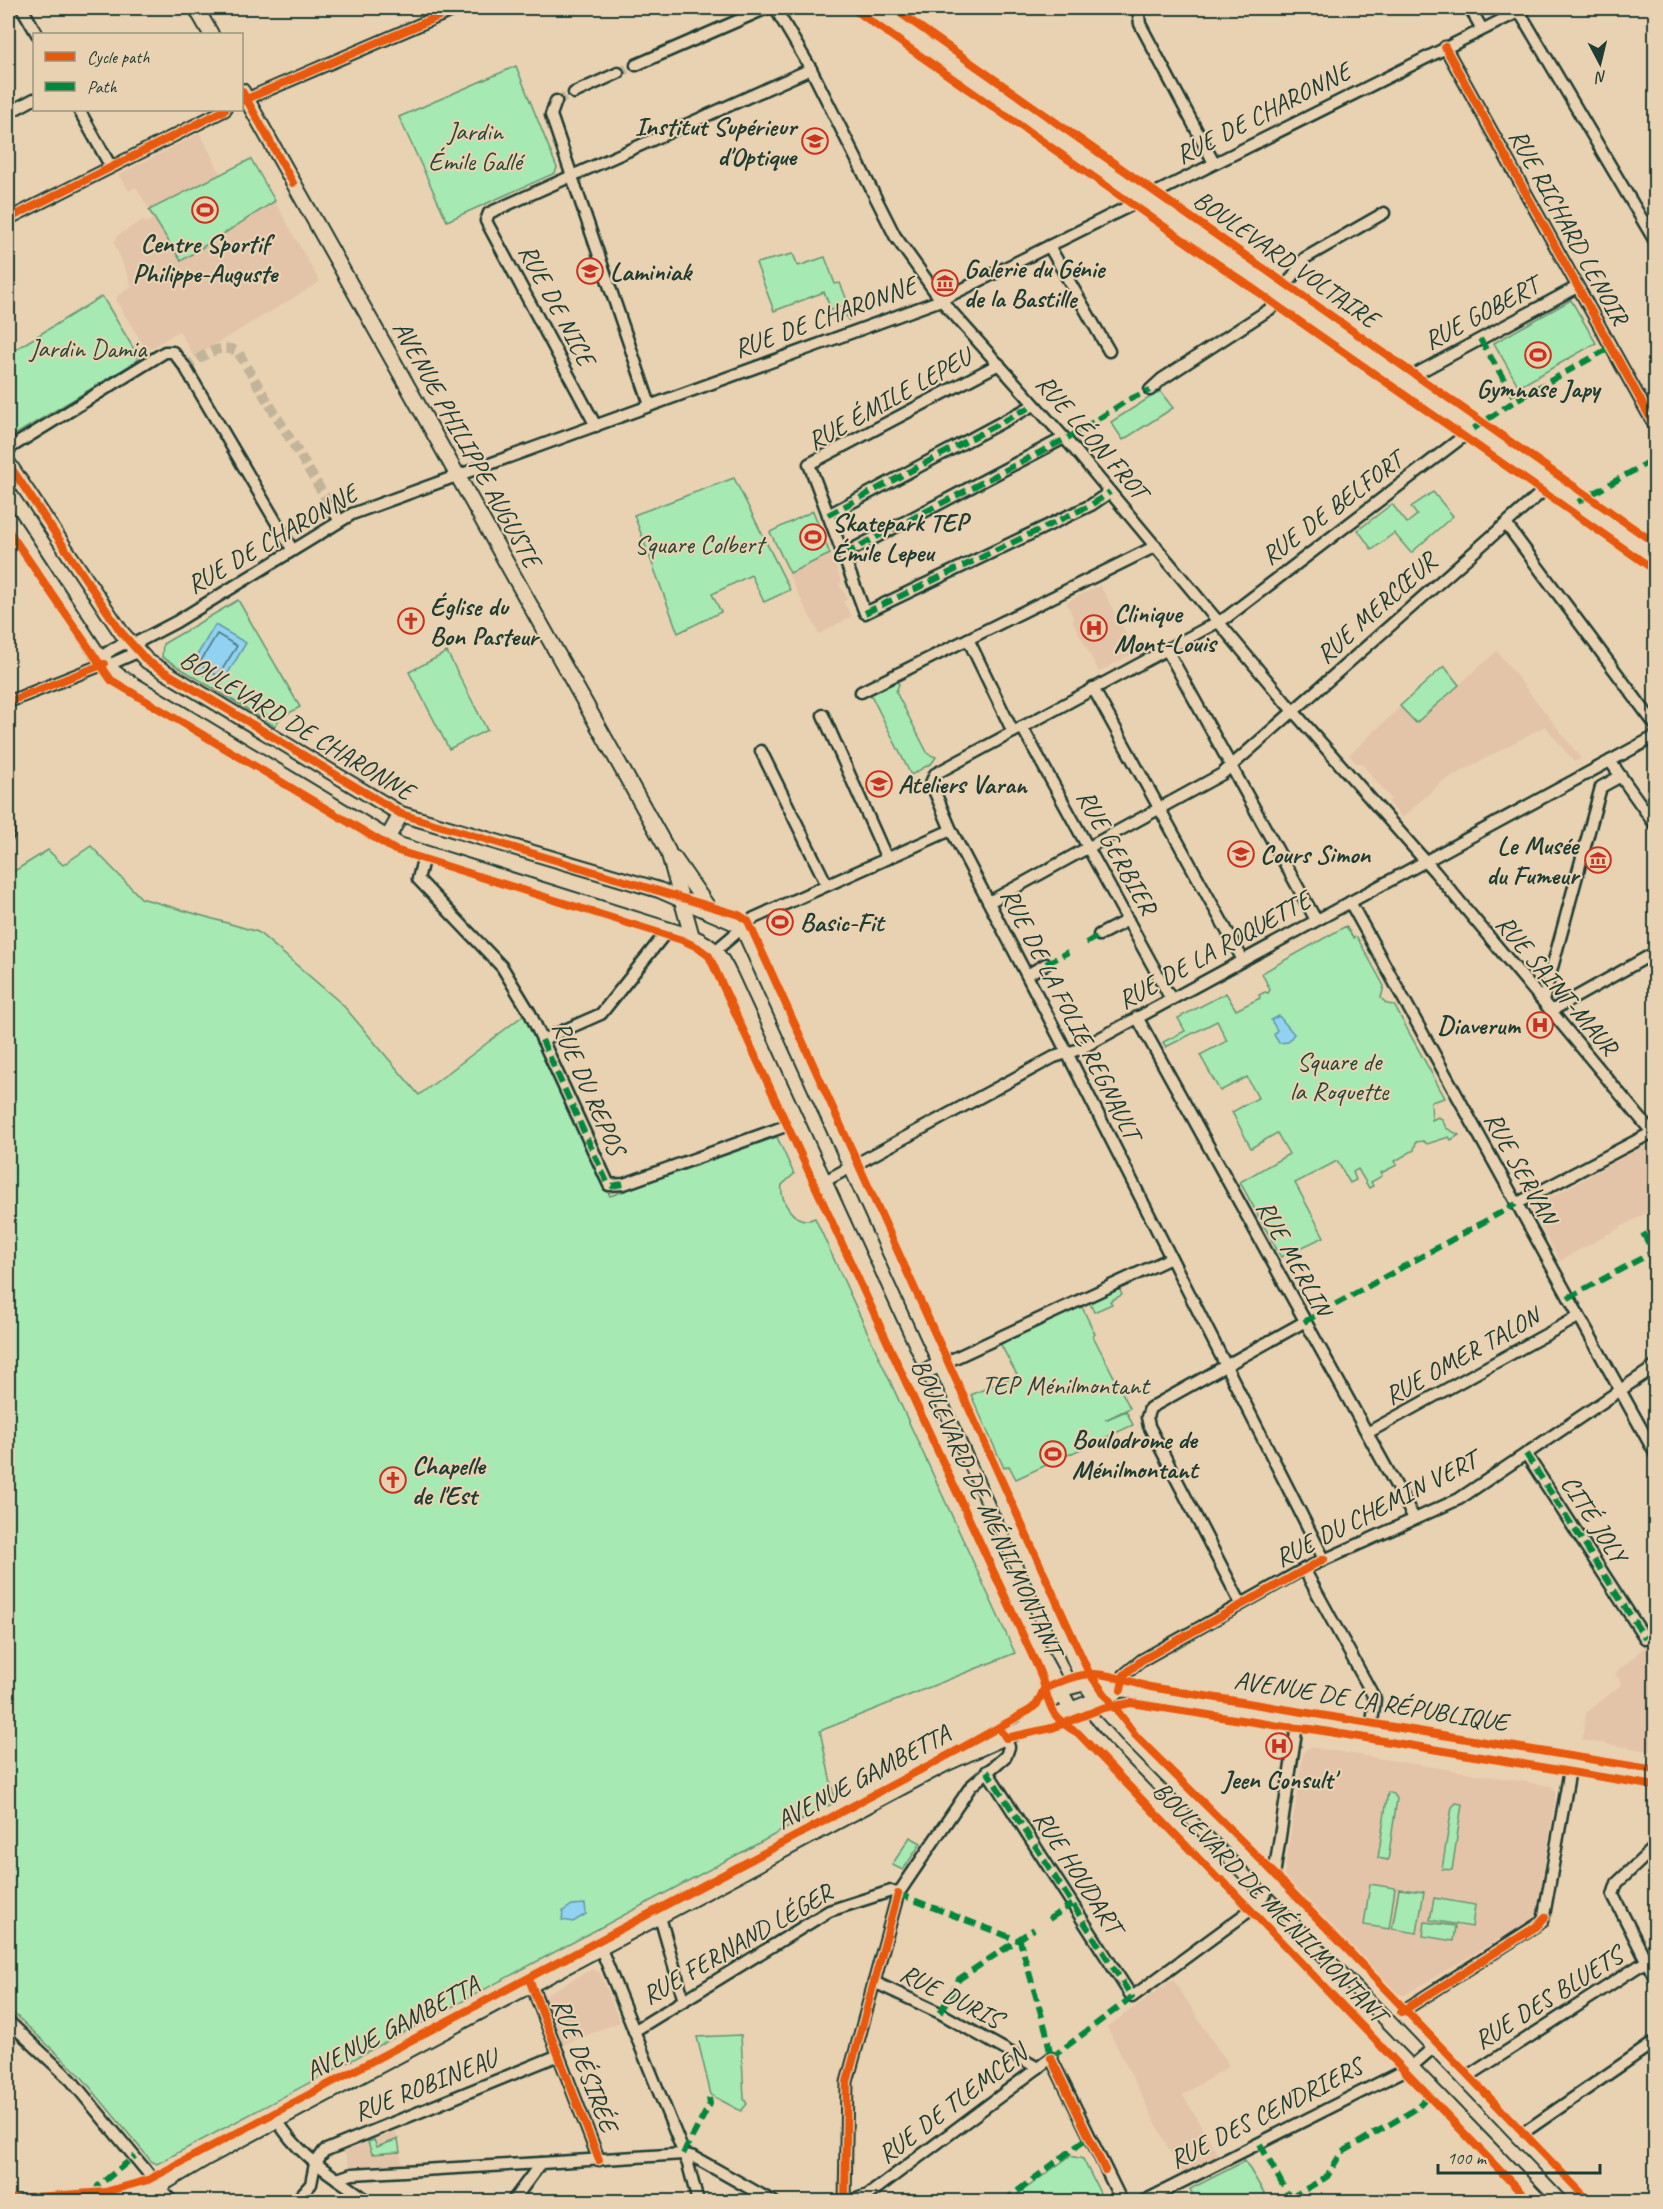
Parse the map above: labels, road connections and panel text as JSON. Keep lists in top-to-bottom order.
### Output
{
  "streets": {
    "main road": [
      "BOULEVARD VOLTAIRE",
      "AVENUE PHILIPPE AUGUSTE",
      "BOULEVARD DE CHARONNE",
      "BOULEVARD DE MÉNILMONTANT",
      "AVENUE DE LA RÉPUBLIQUE",
      "AVENUE GAMBETTA"
    ],
    "street": [
      "RUE DE CHARONNE",
      "RUE RICHARD LENOIR",
      "RUE DE NICE",
      "RUE GOBERT",
      "RUE ÉMILE LEPEU",
      "RUE LÉON FROT",
      "RUE DE BELFORT",
      "RUE MERCŒUR",
      "RUE GERBIER",
      "RUE DE LA ROQUETTE",
      "RUE SAINT-MAUR",
      "RUE DE LA FOLIE REGNAULT",
      "RUE DU REPOS",
      "RUE SERVAN",
      "RUE MERLIN",
      "RUE OMER TALON",
      "RUE DU CHEMIN VERT",
      "CITÉ JOLY",
      "RUE HOUDART",
      "RUE FERNAND LÉGER",
      "RUE DURIS",
      "RUE DES BLUETS",
      "RUE DÉSIRÉE",
      "RUE ROBINEAU",
      "RUE DE TLEMCEN",
      "RUE DES CENDRIERS"
    ]
  },
  "crossings": [
    ["RUE DE CHARONNE", "RUE RICHARD LENOIR"],
    ["RUE DE CHARONNE", "BOULEVARD VOLTAIRE"],
    ["RUE DE CHARONNE", "RUE DE NICE"],
    ["RUE DE CHARONNE", "RUE LÉON FROT"],
    ["RUE DE CHARONNE", "AVENUE PHILIPPE AUGUSTE"],
    ["RUE DE CHARONNE", "BOULEVARD DE CHARONNE"],
    ["RUE RICHARD LENOIR", "RUE GOBERT"],
    ["BOULEVARD VOLTAIRE", "RUE GOBERT"],
    ["BOULEVARD VOLTAIRE", "RUE DE BELFORT"],
    ["BOULEVARD VOLTAIRE", "RUE MERCŒUR"],
    ["RUE ÉMILE LEPEU", "RUE LÉON FROT"],
    ["RUE LÉON FROT", "RUE DE BELFORT"],
    ["RUE LÉON FROT", "RUE MERCŒUR"],
    ["RUE LÉON FROT", "RUE DE LA ROQUETTE"],
    ["RUE LÉON FROT", "RUE SAINT-MAUR"],
    ["RUE LÉON FROT", "RUE DE LA FOLIE REGNAULT"],
    ["AVENUE PHILIPPE AUGUSTE", "BOULEVARD DE CHARONNE"],
    ["RUE DE BELFORT", "RUE DE LA FOLIE REGNAULT"],
    ["RUE MERCŒUR", "RUE GERBIER"],
    ["RUE MERCŒUR", "RUE DE LA FOLIE REGNAULT"],
    ["BOULEVARD DE CHARONNE", "RUE DU REPOS"],
    ["BOULEVARD DE CHARONNE", "BOULEVARD DE MÉNILMONTANT"],
    ["RUE GERBIER", "RUE DE LA ROQUETTE"],
    ["RUE GERBIER", "RUE DE LA FOLIE REGNAULT"],
    ["RUE DE LA ROQUETTE", "RUE SAINT-MAUR"],
    ["RUE DE LA ROQUETTE", "RUE DE LA FOLIE REGNAULT"],
    ["RUE DE LA ROQUETTE", "RUE SERVAN"],
    ["RUE DE LA ROQUETTE", "RUE MERLIN"],
    ["RUE DE LA ROQUETTE", "BOULEVARD DE MÉNILMONTANT"],
    ["RUE DE LA FOLIE REGNAULT", "RUE DU CHEMIN VERT"],
    ["RUE DU REPOS", "BOULEVARD DE MÉNILMONTANT"],
    ["RUE SERVAN", "RUE OMER TALON"],
    ["RUE SERVAN", "RUE DU CHEMIN VERT"],
    ["RUE MERLIN", "RUE OMER TALON"],
    ["RUE MERLIN", "RUE DU CHEMIN VERT"],
    ["BOULEVARD DE MÉNILMONTANT", "AVENUE DE LA RÉPUBLIQUE"],
    ["BOULEVARD DE MÉNILMONTANT", "AVENUE GAMBETTA"],
    ["BOULEVARD DE MÉNILMONTANT", "RUE HOUDART"],
    ["BOULEVARD DE MÉNILMONTANT", "RUE DES BLUETS"],
    ["BOULEVARD DE MÉNILMONTANT", "RUE DES CENDRIERS"],
    ["RUE DU CHEMIN VERT", "CITÉ JOLY"],
    ["RUE DU CHEMIN VERT", "AVENUE DE LA RÉPUBLIQUE"],
    ["AVENUE GAMBETTA", "RUE DÉSIRÉE"],
    ["RUE DURIS", "RUE DE TLEMCEN"],
    ["RUE DÉSIRÉE", "RUE ROBINEAU"]
  ],
  "parks": [
    "Jardin Émile Gallé",
    "Jardin Damia",
    "Square Colbert",
    "Square de la Roquette",
    "TEP Ménilmontant"
  ],
  "places": {
    "school or university": [
      "Institut Supérieur d'Optique",
      "Laminiak",
      "Ateliers Varan",
      "Cours Simon"
    ],
    "sports": [
      "Centre Sportif Philippe-Auguste",
      "Gymnase Japy",
      "Skatepark TEP Émile Lepeu",
      "Basic-Fit",
      "Boulodrome de Ménilmontant"
    ],
    "museum": ["Galerie du Génie de la Bastille", "Le Musée du Fumeur"],
    "church": ["Église du Bon Pasteur", "Chapelle de l'Est"],
    "hospital": ["Clinique Mont-Louis", "Diaverum", "Jeen Consult'"]
  },
  "legend": ["Cycle path", "Path"],
  "scale_bar": "100 m",
  "north": "bottom"
}
